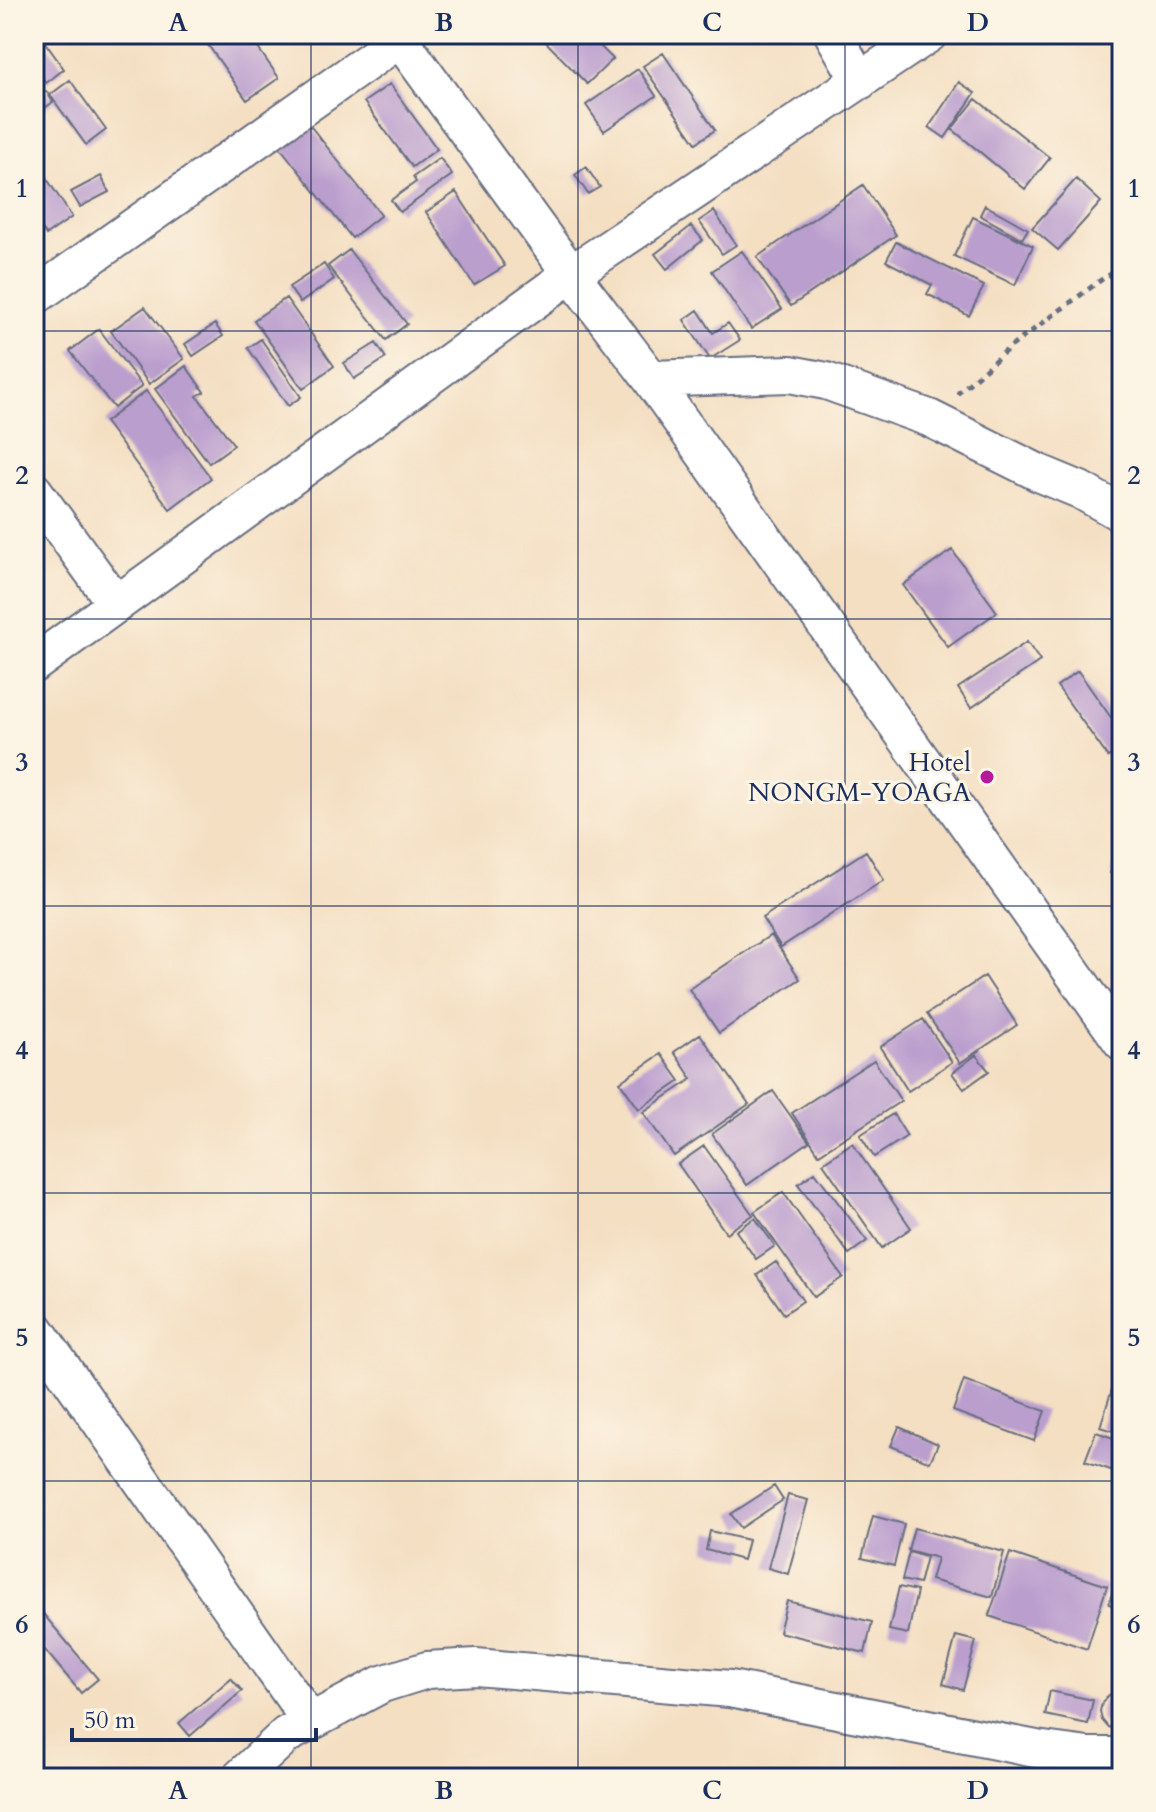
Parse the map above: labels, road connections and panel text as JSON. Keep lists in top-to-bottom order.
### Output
{
  "places": ["Hotel NONGM-YOAGA"],
  "scale_bar": "50 m",
  "grid": {
    "columns": [
      "A",
      "B",
      "C",
      "D"
    ],
    "rows": [
      "1",
      "2",
      "3",
      "4",
      "5",
      "6"
    ]
  }
}
